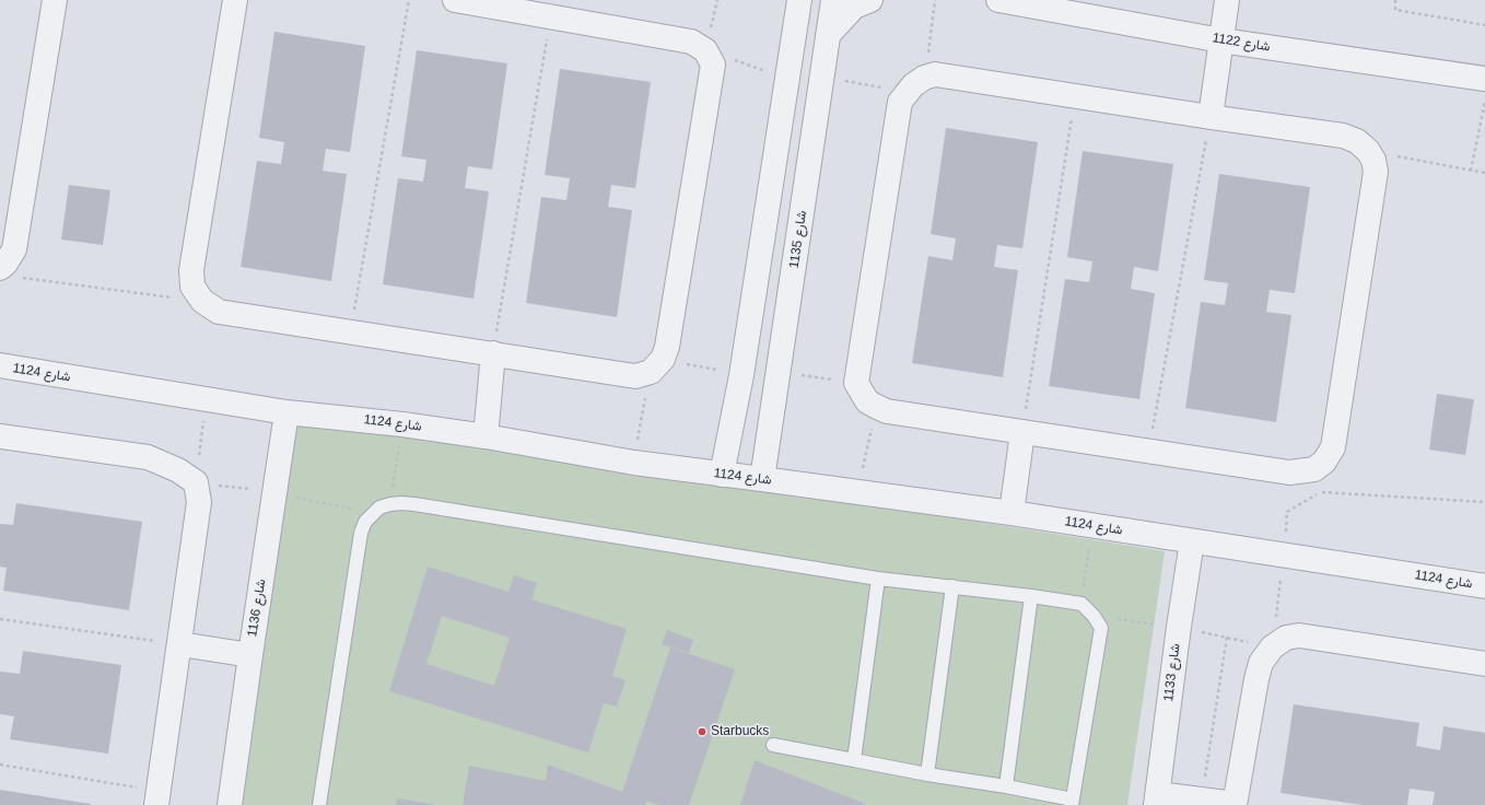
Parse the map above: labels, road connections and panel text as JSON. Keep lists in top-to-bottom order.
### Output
{
  "streets": {
    "street": [
      "شارع 1122",
      "شارع 1135",
      "شارع 1124",
      "شارع 1136",
      "شارع 1133"
    ]
  },
  "crossings": [
    ["شارع 1135", "شارع 1124"],
    ["شارع 1124", "شارع 1136"],
    ["شارع 1124", "شارع 1133"]
  ],
  "places": ["Starbucks"]
}
